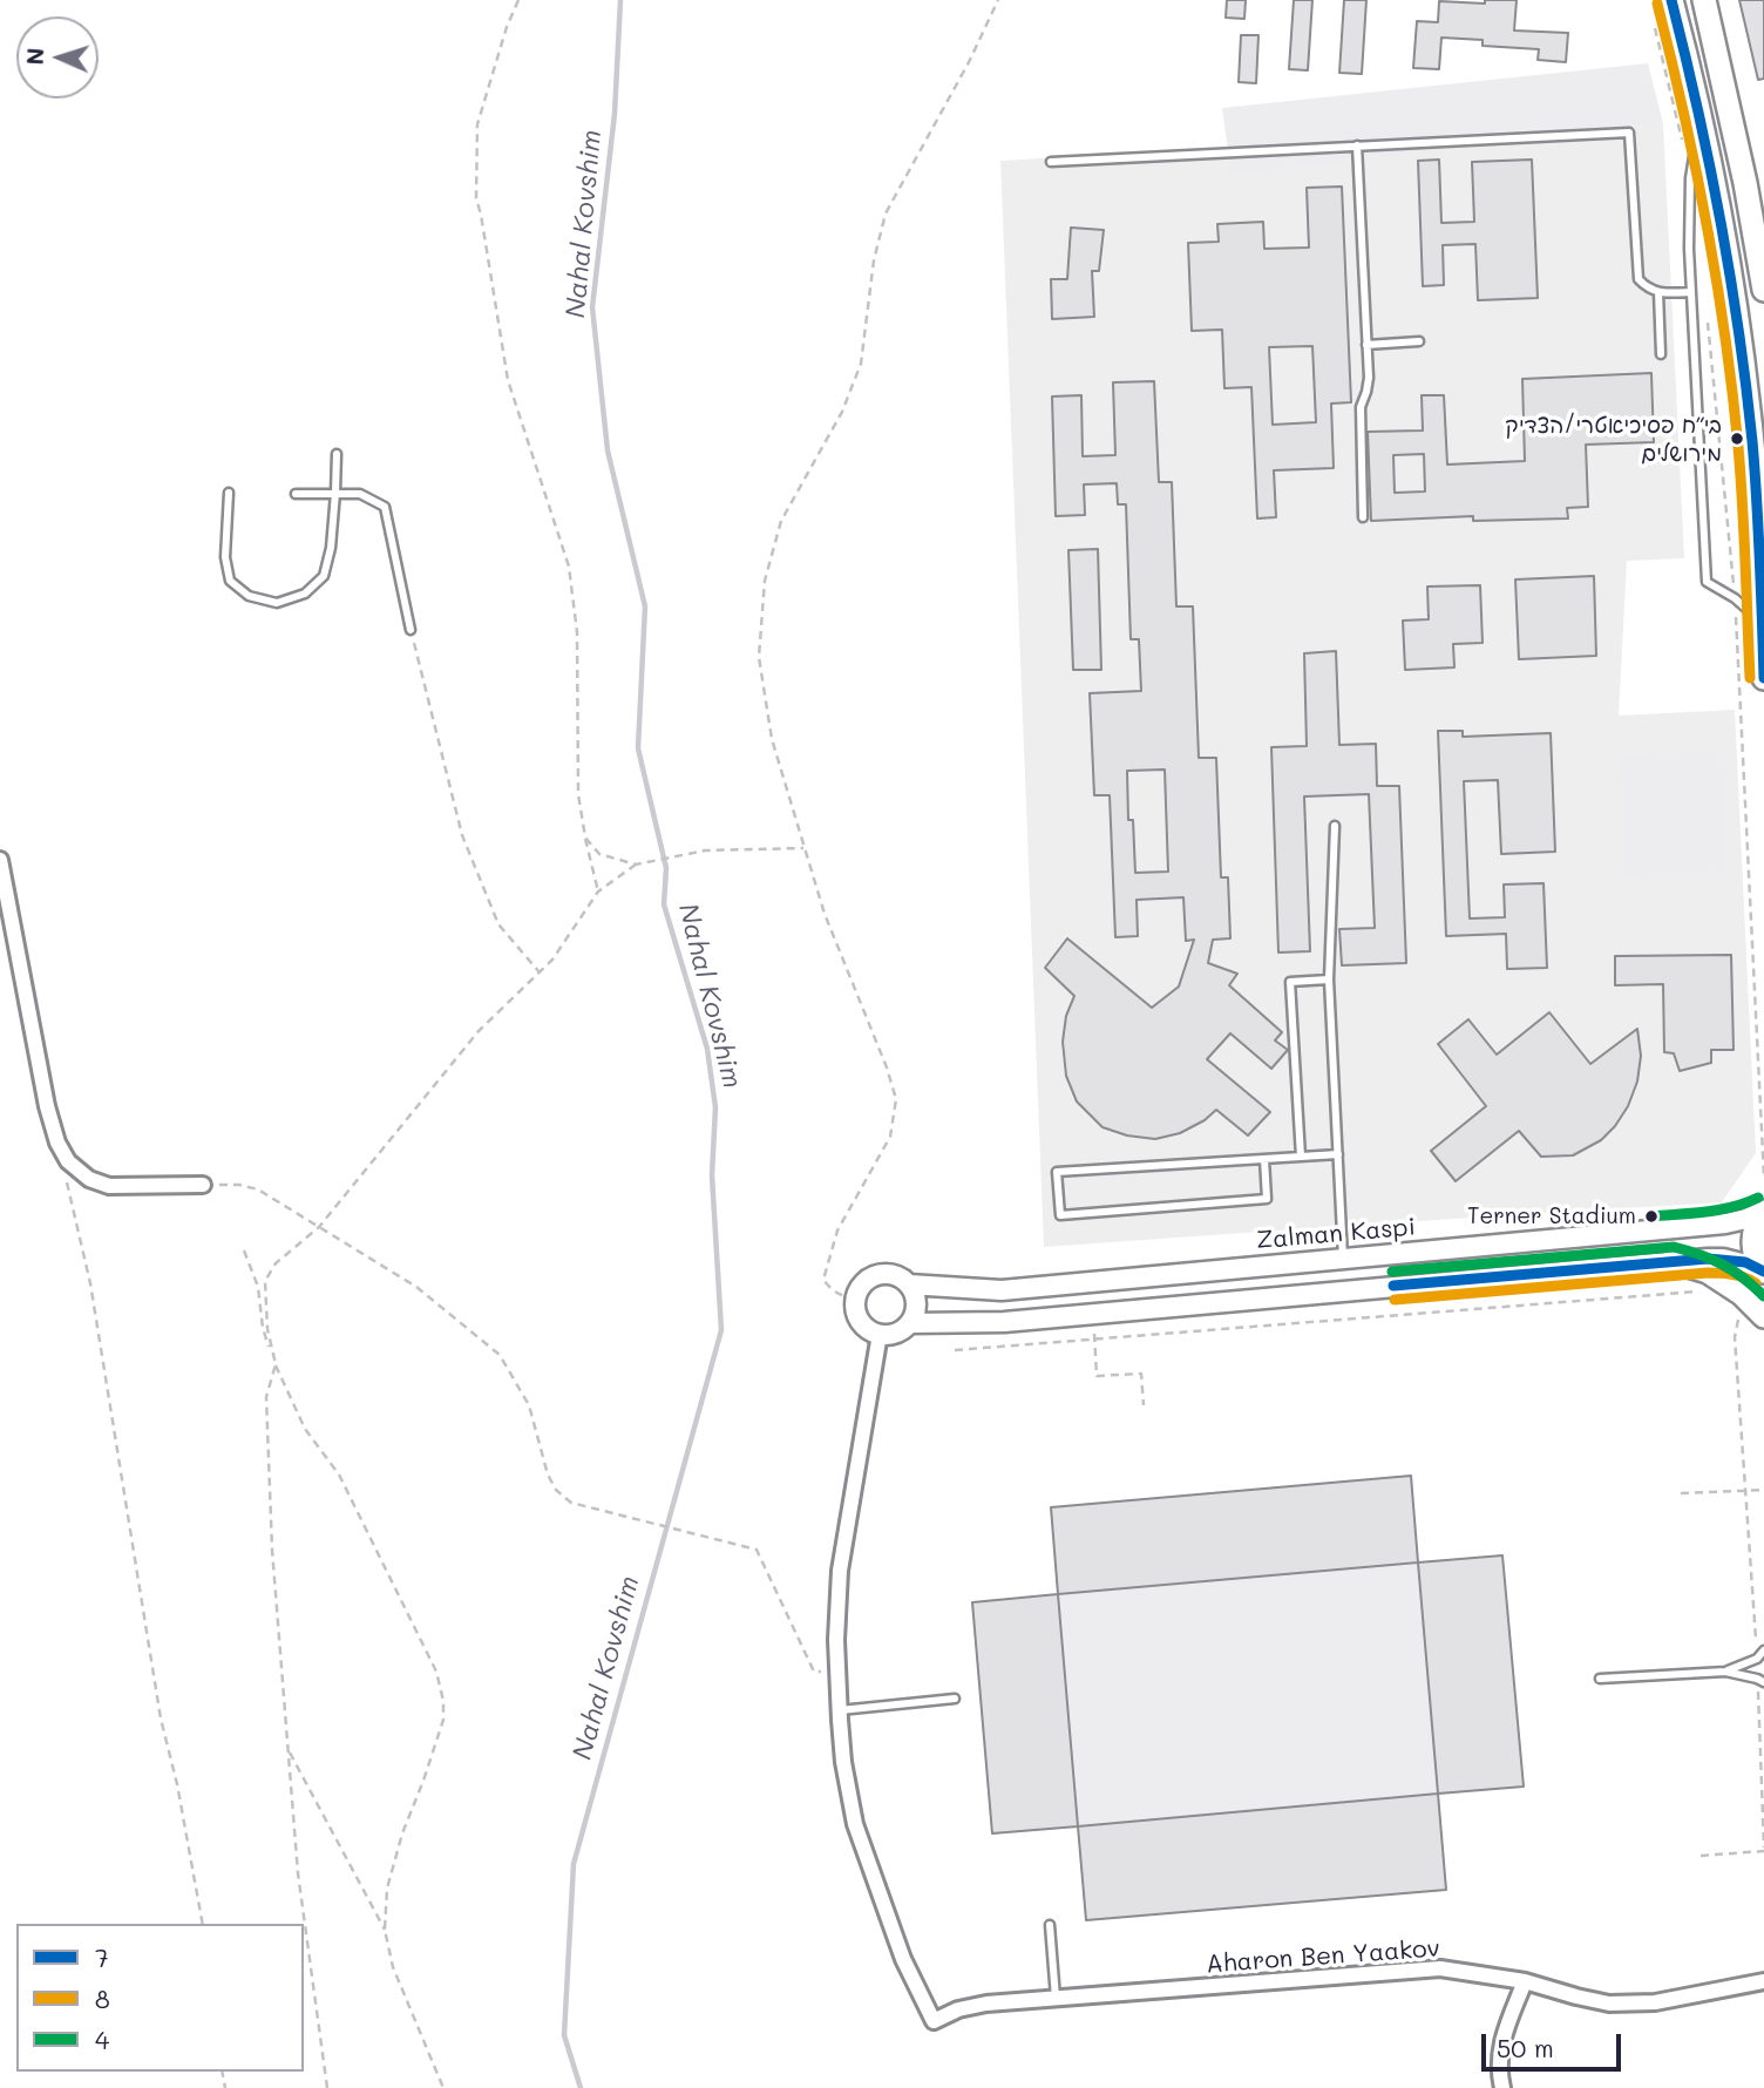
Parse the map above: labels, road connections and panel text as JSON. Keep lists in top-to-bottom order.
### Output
{
  "streets": {
    "street": ["Zalman Kaspi", "Aharon Ben Yaakov"]
  },
  "water": ["Nahal Kovshim"],
  "places": ["בי״ח פסיכיאטרי/הצדיק מירושלים", "Terner Stadium"],
  "lines": ["transit line 7", "transit line 8", "transit line 4"],
  "legend": ["7", "8", "4"],
  "scale_bar": "50 m",
  "north": "left"
}
